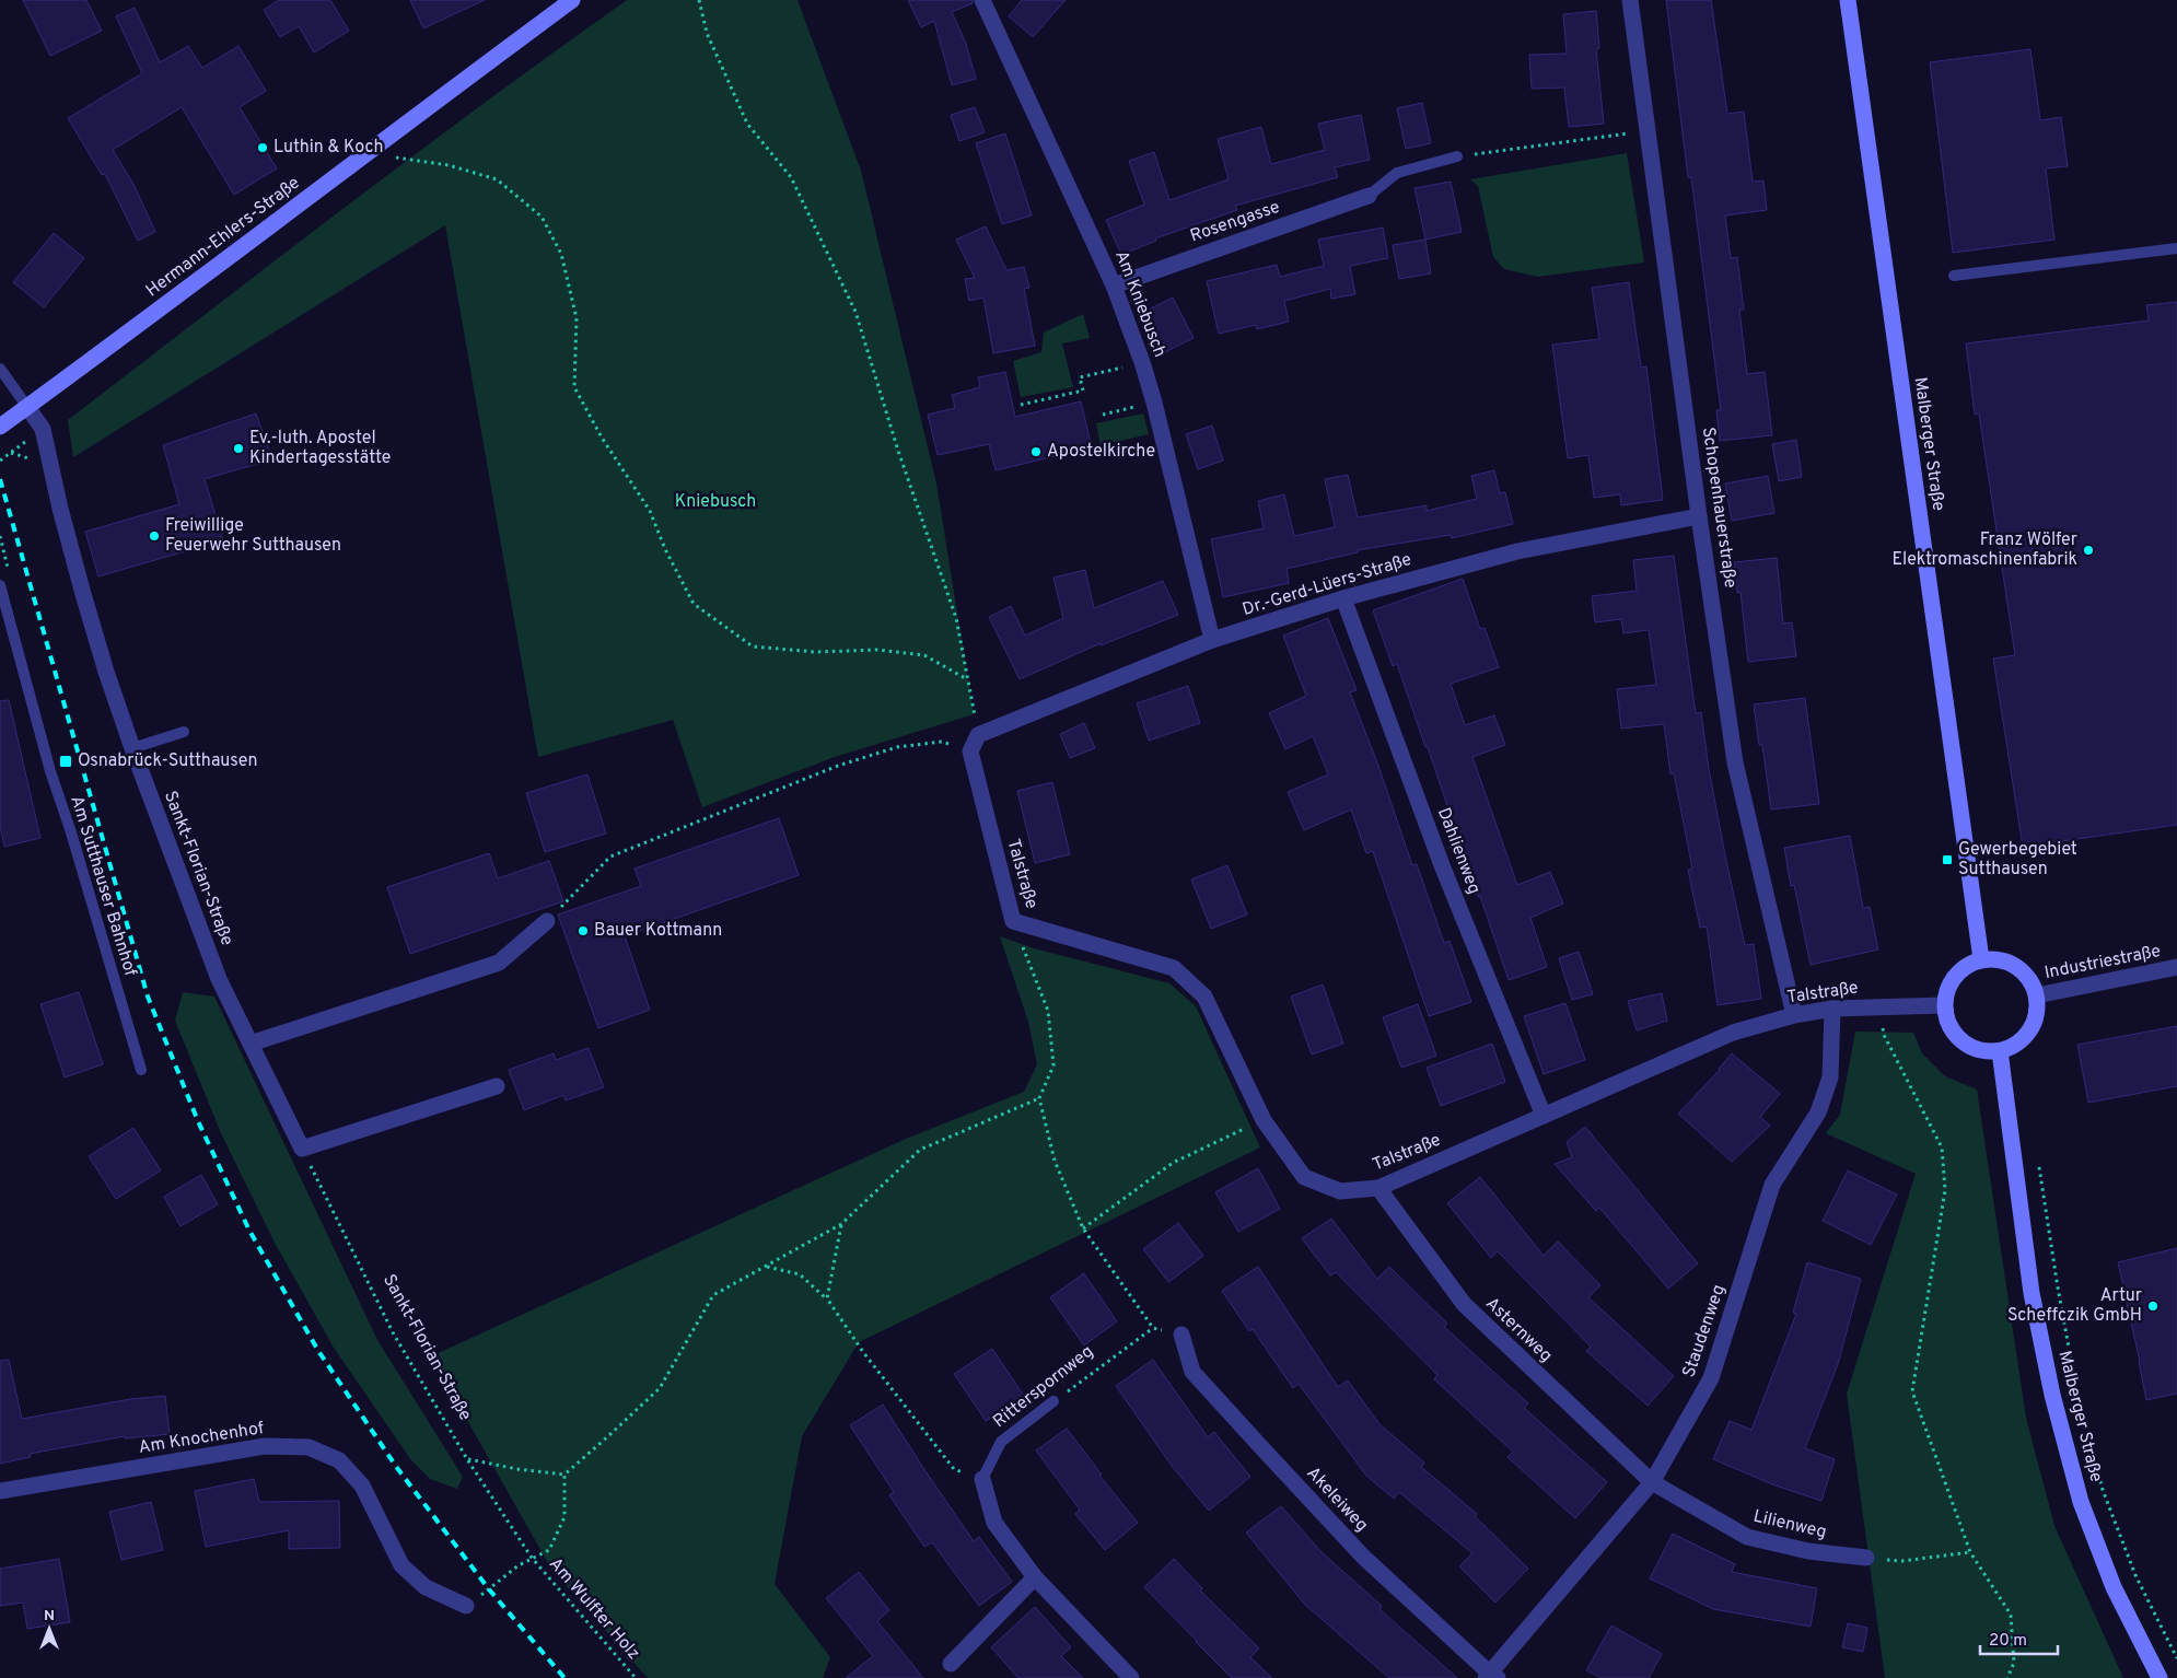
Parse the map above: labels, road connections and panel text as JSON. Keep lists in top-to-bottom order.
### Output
{
  "streets": {
    "street": [
      "Rosengasse",
      "Hermann-Ehlers-Straße",
      "Am Kniebusch",
      "Malberger Straße",
      "Schopenhauerstraße",
      "Dr.-Gerd-Lüers-Straße",
      "Dahlienweg",
      "Sankt-Florian-Straße",
      "Talstraße",
      "Industriestraße",
      "Asternweg",
      "Staudenweg",
      "Am Knochenhof",
      "Akeleiweg",
      "Lilienweg"
    ],
    "lane": ["Am Sutthauser Bahnhof", "Ritterspornweg"],
    "path": ["Am Wulfter Holz"]
  },
  "crossings": [
    ["Rosengasse", "Am Kniebusch"],
    ["Hermann-Ehlers-Straße", "Sankt-Florian-Straße"],
    ["Am Kniebusch", "Dr.-Gerd-Lüers-Straße"],
    ["Malberger Straße", "Talstraße"],
    ["Malberger Straße", "Industriestraße"],
    ["Schopenhauerstraße", "Dr.-Gerd-Lüers-Straße"],
    ["Schopenhauerstraße", "Talstraße"],
    ["Dr.-Gerd-Lüers-Straße", "Dahlienweg"],
    ["Dahlienweg", "Talstraße"],
    ["Sankt-Florian-Straße", "Am Wulfter Holz"],
    ["Talstraße", "Industriestraße"],
    ["Talstraße", "Asternweg"],
    ["Talstraße", "Staudenweg"],
    ["Asternweg", "Staudenweg"],
    ["Asternweg", "Lilienweg"],
    ["Staudenweg", "Akeleiweg"],
    ["Staudenweg", "Lilienweg"]
  ],
  "parks": ["Kniebusch"],
  "places": {
    "other": [
      "Luthin & Koch",
      "Ev.-luth. Apostel Kindertagesstätte",
      "Apostelkirche",
      "Freiwillige Feuerwehr Sutthausen",
      "Franz Wölfer Elektromaschinenfabrik",
      "Bauer Kottmann",
      "Artur Scheffczik GmbH"
    ],
    "transit": ["Osnabrück-Sutthausen", "Gewerbegebiet Sutthausen"]
  },
  "scale_bar": "20 m",
  "north": "top"
}
